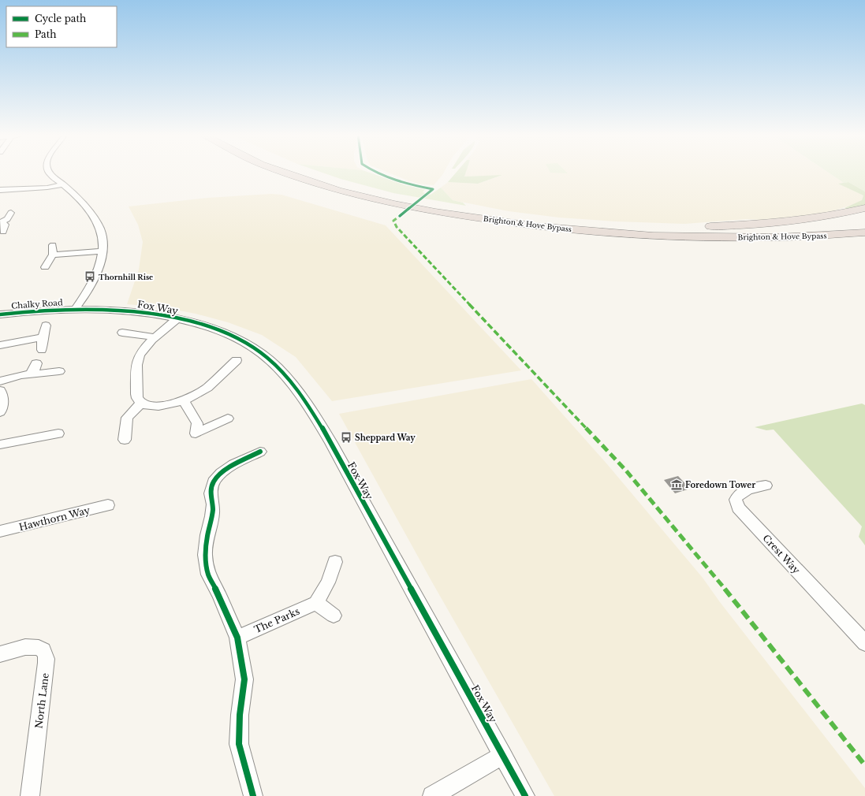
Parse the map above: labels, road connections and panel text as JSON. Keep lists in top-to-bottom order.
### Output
{
  "streets": {
    "highway": ["Brighton & Hove Bypass"],
    "street": [
      "Chalky Road",
      "Fox Way",
      "Hawthorn Way",
      "Crest Way",
      "The Parks",
      "North Lane"
    ]
  },
  "crossings": [
    ["Chalky Road", "Fox Way"]
  ],
  "places": {
    "bus stop": ["Thornhill Rise", "Sheppard Way"],
    "museum": ["Foredown Tower"]
  },
  "legend": ["Cycle path", "Path"]
}
